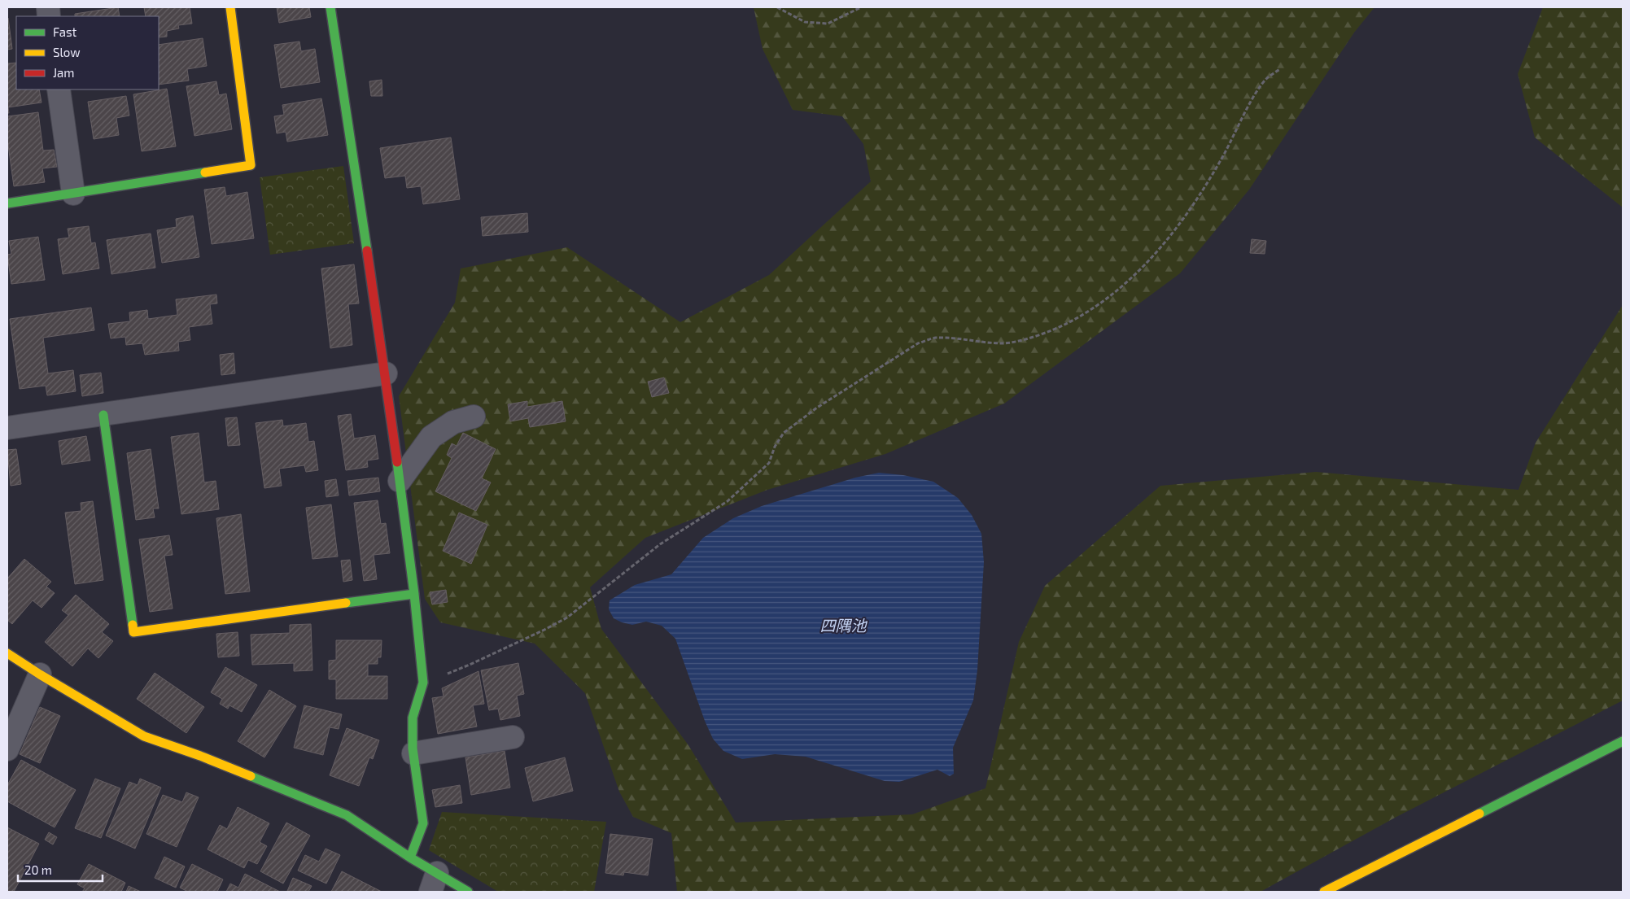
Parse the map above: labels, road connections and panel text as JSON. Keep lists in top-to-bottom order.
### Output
{
  "water": ["四隅池"],
  "legend": ["Fast", "Slow", "Jam"],
  "scale_bar": "20 m"
}
